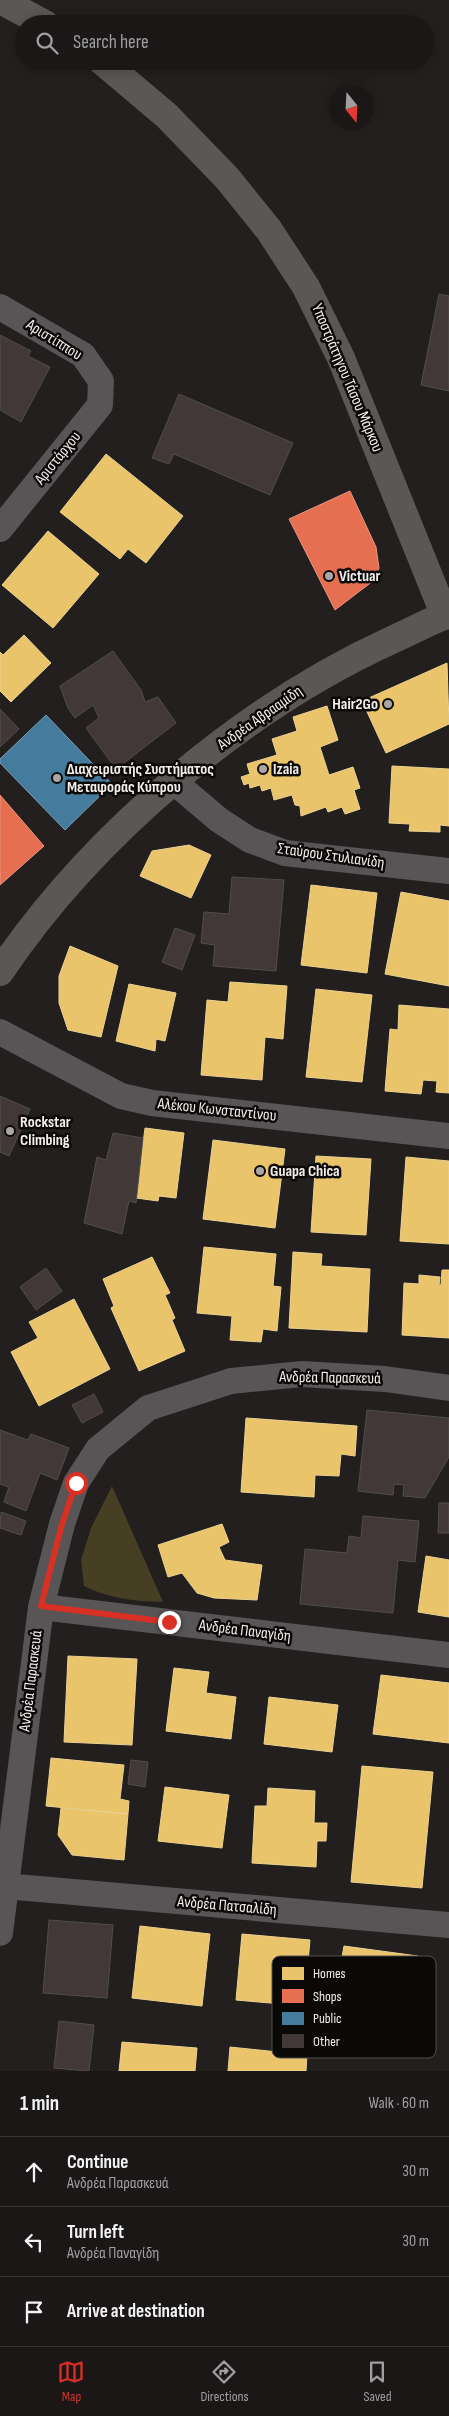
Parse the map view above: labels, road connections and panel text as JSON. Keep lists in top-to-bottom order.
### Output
{
  "streets": {
    "main road": ["Υποστράτηγου Τάσου Μάρκου", "Ανδρέα Αβρααμίδη"],
    "street": [
      "Αριστίππου",
      "Αριστάρχου",
      "Σταύρου Στυλιανίδη",
      "Αλέκου Κωνσταντίνου",
      "Ανδρέα Παρασκευά",
      "Ανδρέα Παναγίδη",
      "Ανδρέα Πατσαλίδη"
    ]
  },
  "crossings": [
    ["Αριστίππου", "Αριστάρχου"],
    ["Υποστράτηγου Τάσου Μάρκου", "Ανδρέα Αβρααμίδη"],
    ["Ανδρέα Αβρααμίδη", "Σταύρου Στυλιανίδη"],
    ["Ανδρέα Παρασκευά", "Ανδρέα Παναγίδη"],
    ["Ανδρέα Παρασκευά", "Ανδρέα Πατσαλίδη"]
  ],
  "places": [
    "Victuar",
    "Hair2Go",
    "Izaia",
    "Διαχειριστής Συστήματος Μεταφοράς Κύπρου",
    "Rockstar Climbing",
    "Guapa Chica"
  ],
  "legend": [
    "Homes",
    "Shops",
    "Public",
    "Other"
  ],
  "north": "bottom",
  "page": {
    "search": "Search here",
    "heading": ["1 min", "Walk · 60 m"],
    "list": [
      ["Continue", "Ανδρέα Παρασκευά", "30 m"],
      ["Turn left", "Ανδρέα Παναγίδη", "30 m"],
      "Arrive at destination"
    ],
    "nav": ["Map", "Directions", "Saved"]
  }
}
